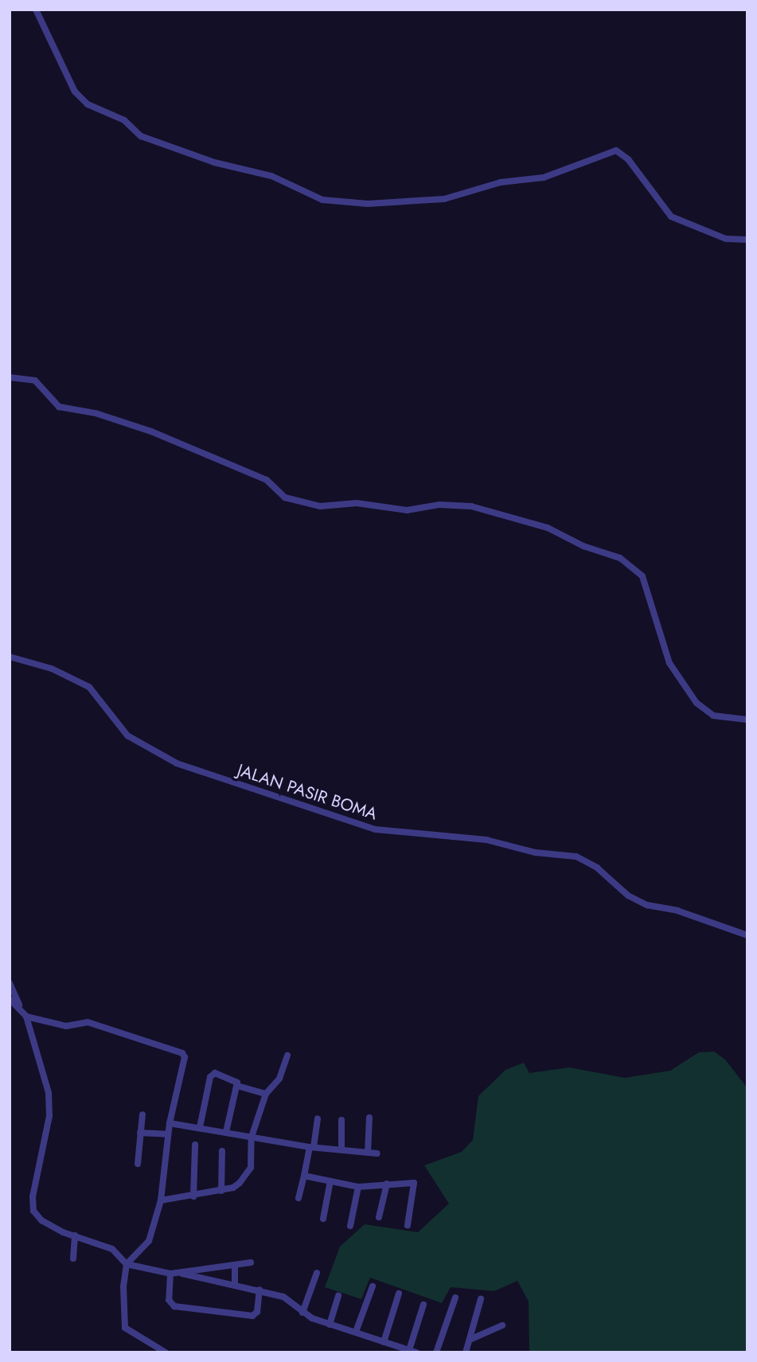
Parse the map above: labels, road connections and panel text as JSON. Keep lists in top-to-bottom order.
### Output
{
  "streets": {
    "street": ["JALAN PASIR BOMA"]
  }
}
